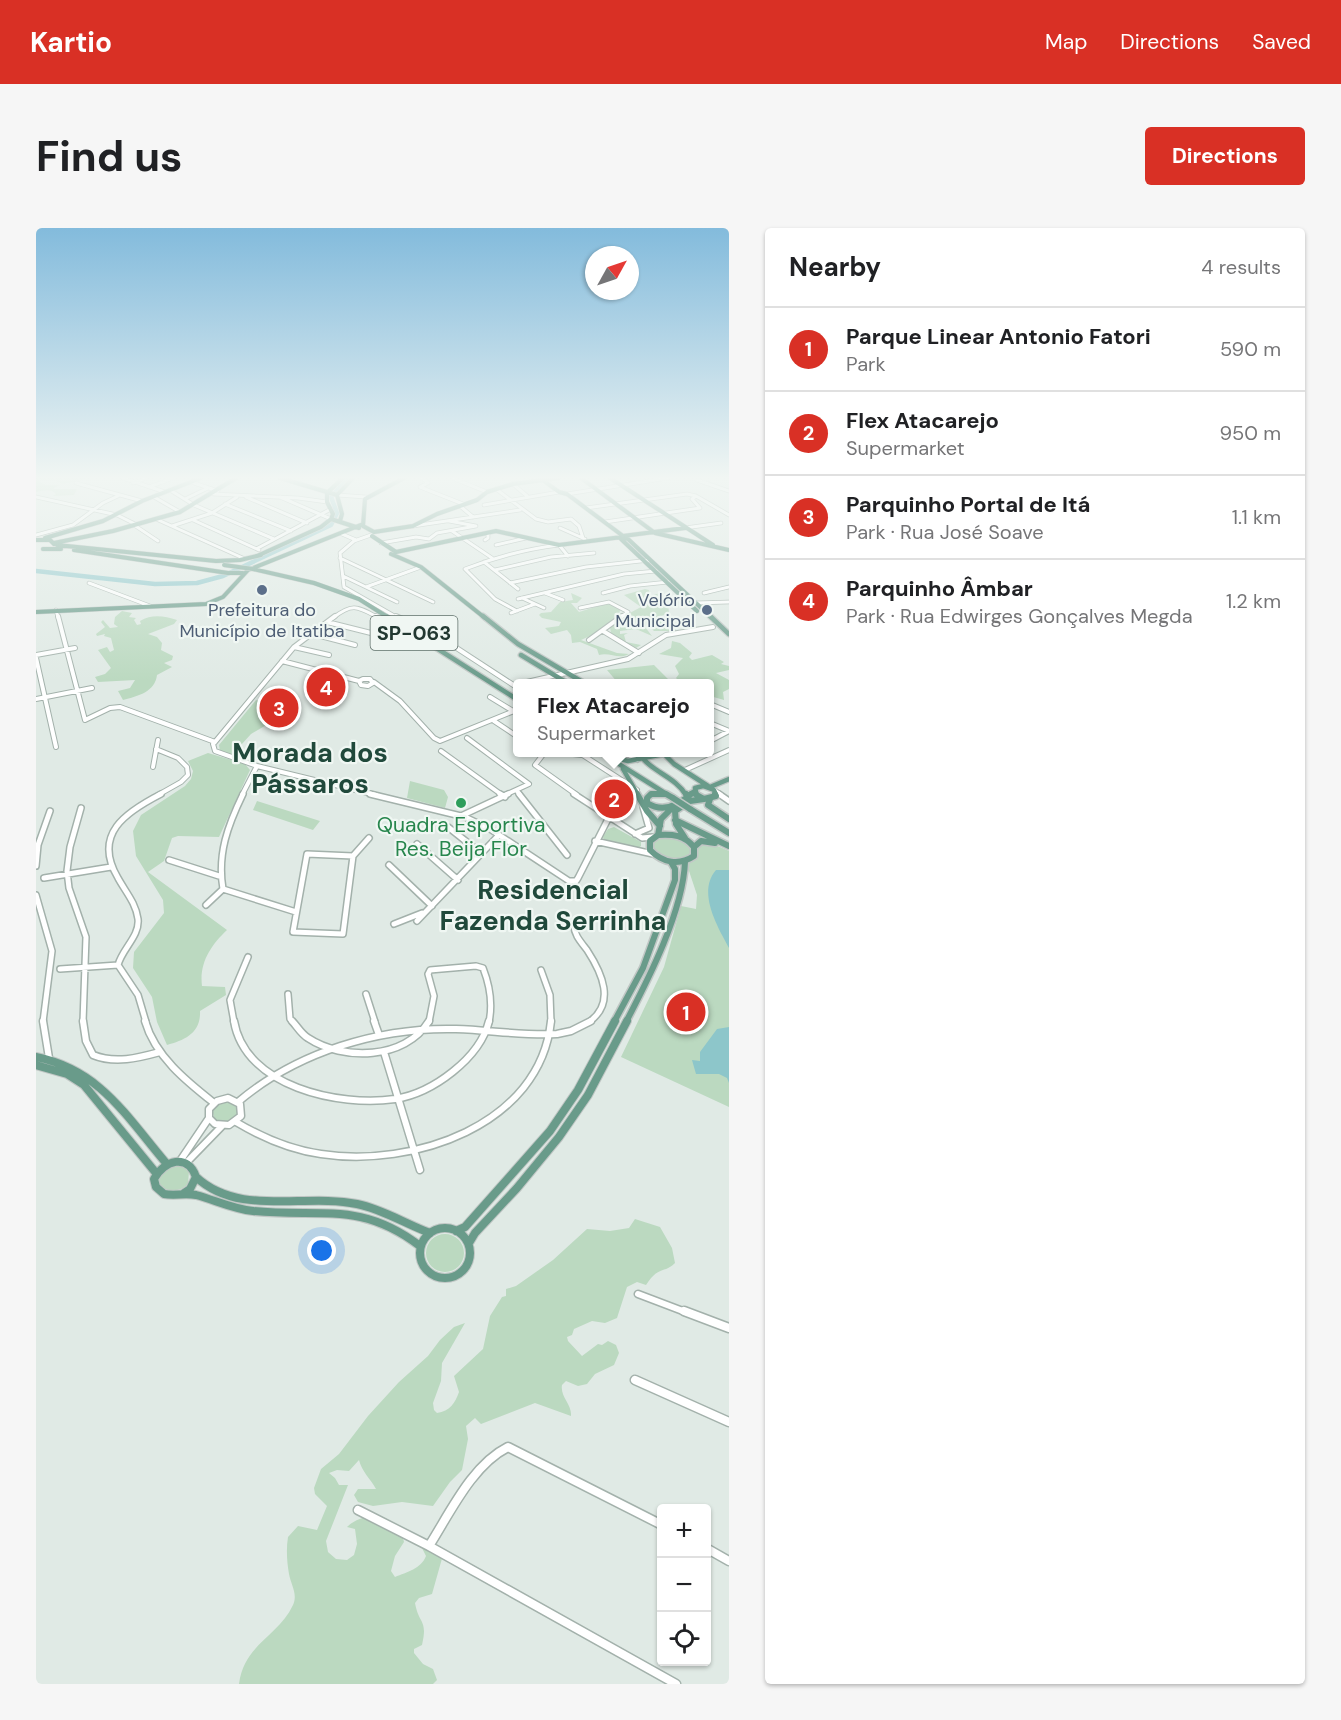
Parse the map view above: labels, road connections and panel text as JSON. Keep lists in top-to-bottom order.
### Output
{
  "streets": {
    "main road": ["SP-063"]
  },
  "districts": ["Morada dos Pássaros", "Residencial Fazenda Serrinha"],
  "places": ["Prefeitura do Município de Itatiba", "Velório Municipal", "Quadra Esportiva Res. Beija Flor"],
  "north": "top right",
  "page": {
    "header": "Kartio",
    "nav": ["Map", "Directions", "Saved"],
    "buttons": "Directions",
    "title": "Find us",
    "heading": ["Nearby", "4 results"],
    "list": [
      {
        "mark": "1",
        "name": "Parque Linear Antonio Fatori",
        "note": "Park",
        "value": "590 m"
      },
      {
        "mark": "2",
        "name": "Flex Atacarejo",
        "note": "Supermarket",
        "value": "950 m"
      },
      {
        "mark": "3",
        "name": "Parquinho Portal de Itá",
        "note": "Park · Rua José Soave",
        "value": "1.1 km"
      },
      {
        "mark": "4",
        "name": "Parquinho Âmbar",
        "note": "Park · Rua Edwirges Gonçalves Megda",
        "value": "1.2 km"
      }
    ],
    "pins": [
      "4",
      "3",
      "2",
      "1"
    ],
    "popup": ["Flex Atacarejo", "Supermarket"],
    "map_buttons": ["+", "−"]
  }
}
